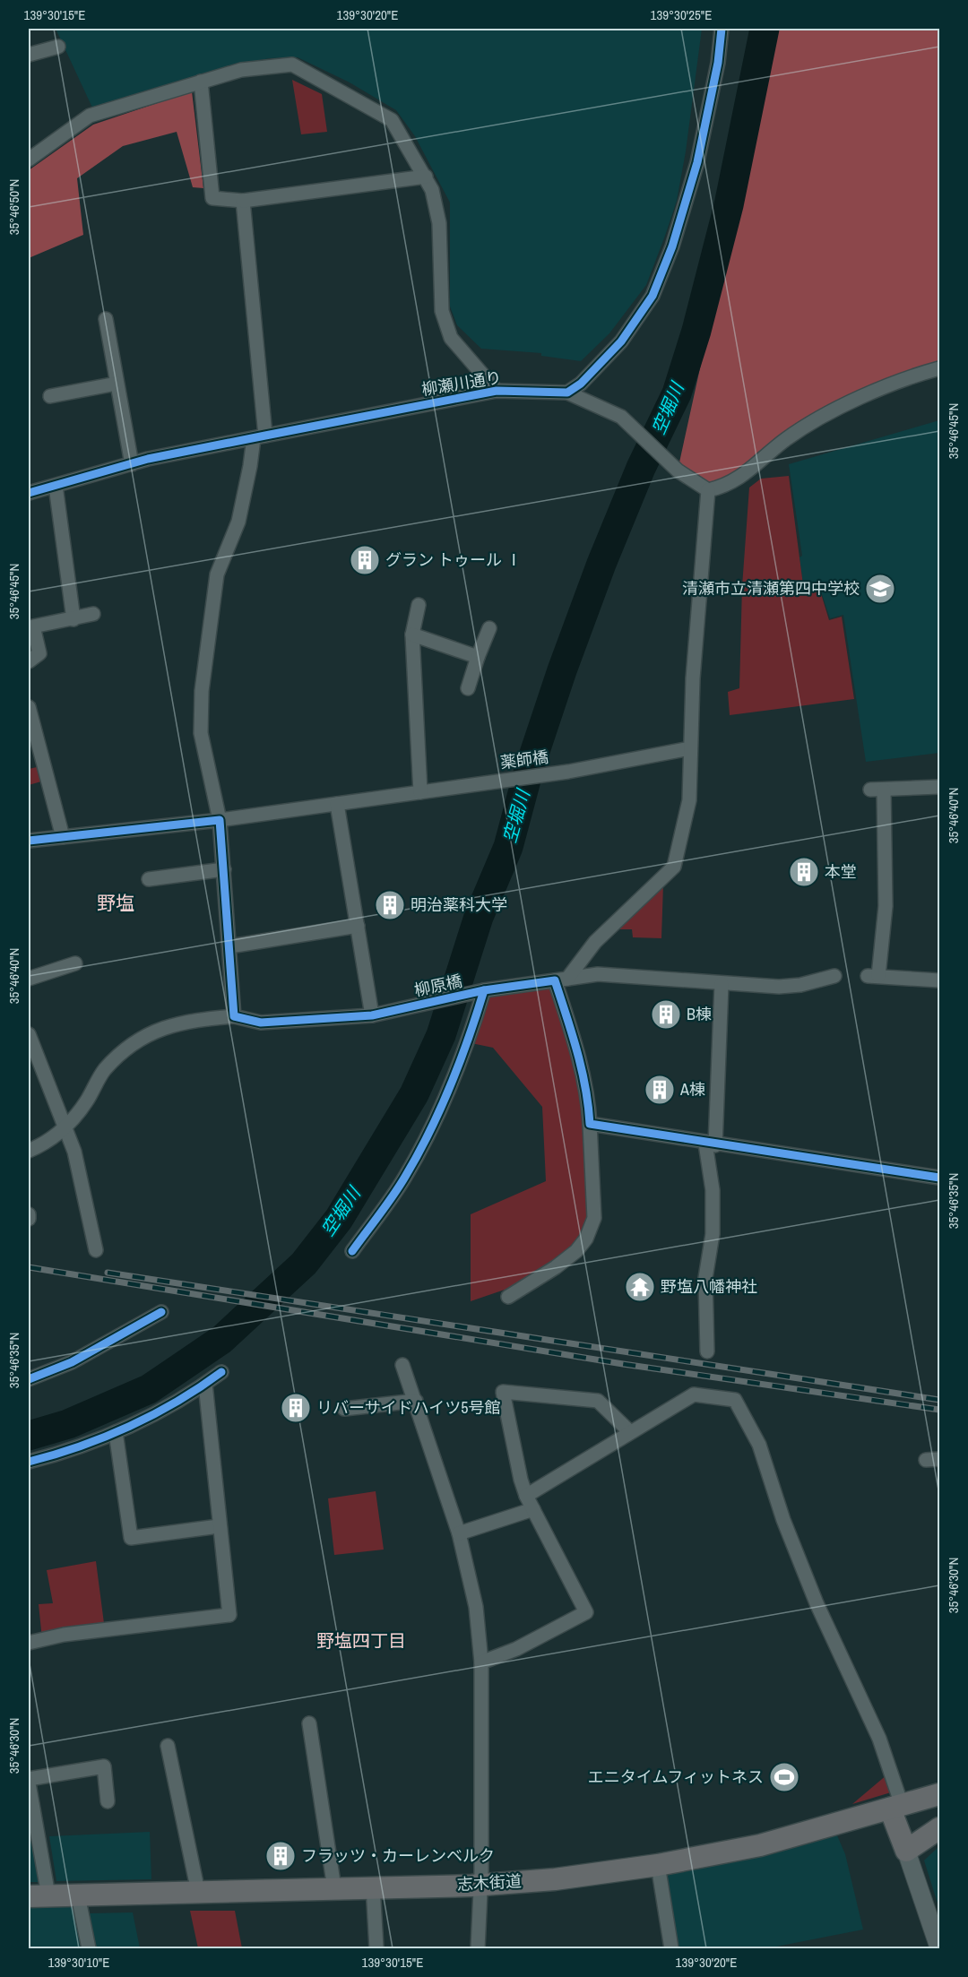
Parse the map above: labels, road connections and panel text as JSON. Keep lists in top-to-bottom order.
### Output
{
  "streets": {
    "main road": ["志木街道"],
    "street": ["柳瀬川通り", "薬師橋", "柳原橋"]
  },
  "districts": ["野塩", "野塩四丁目"],
  "water": ["空堀川"],
  "places": {
    "building": [
      "グラン トゥール Ⅰ",
      "本堂",
      "明治薬科大学",
      "B棟",
      "A棟",
      "リバーサイドハイツ5号館",
      "フラッツ・カーレンベルク"
    ],
    "school or university": ["清瀬市立清瀬第四中学校"],
    "temple": ["野塩八幡神社"],
    "sports": ["エニタイムフィットネス"]
  },
  "coordinates": [
    "139°30'15\"E",
    "139°30'20\"E",
    "139°30'25\"E",
    "35°46'50\"N",
    "35°46'45\"N",
    "35°46'40\"N",
    "35°46'35\"N",
    "35°46'30\"N",
    "139°30'10\"E"
  ]
}
